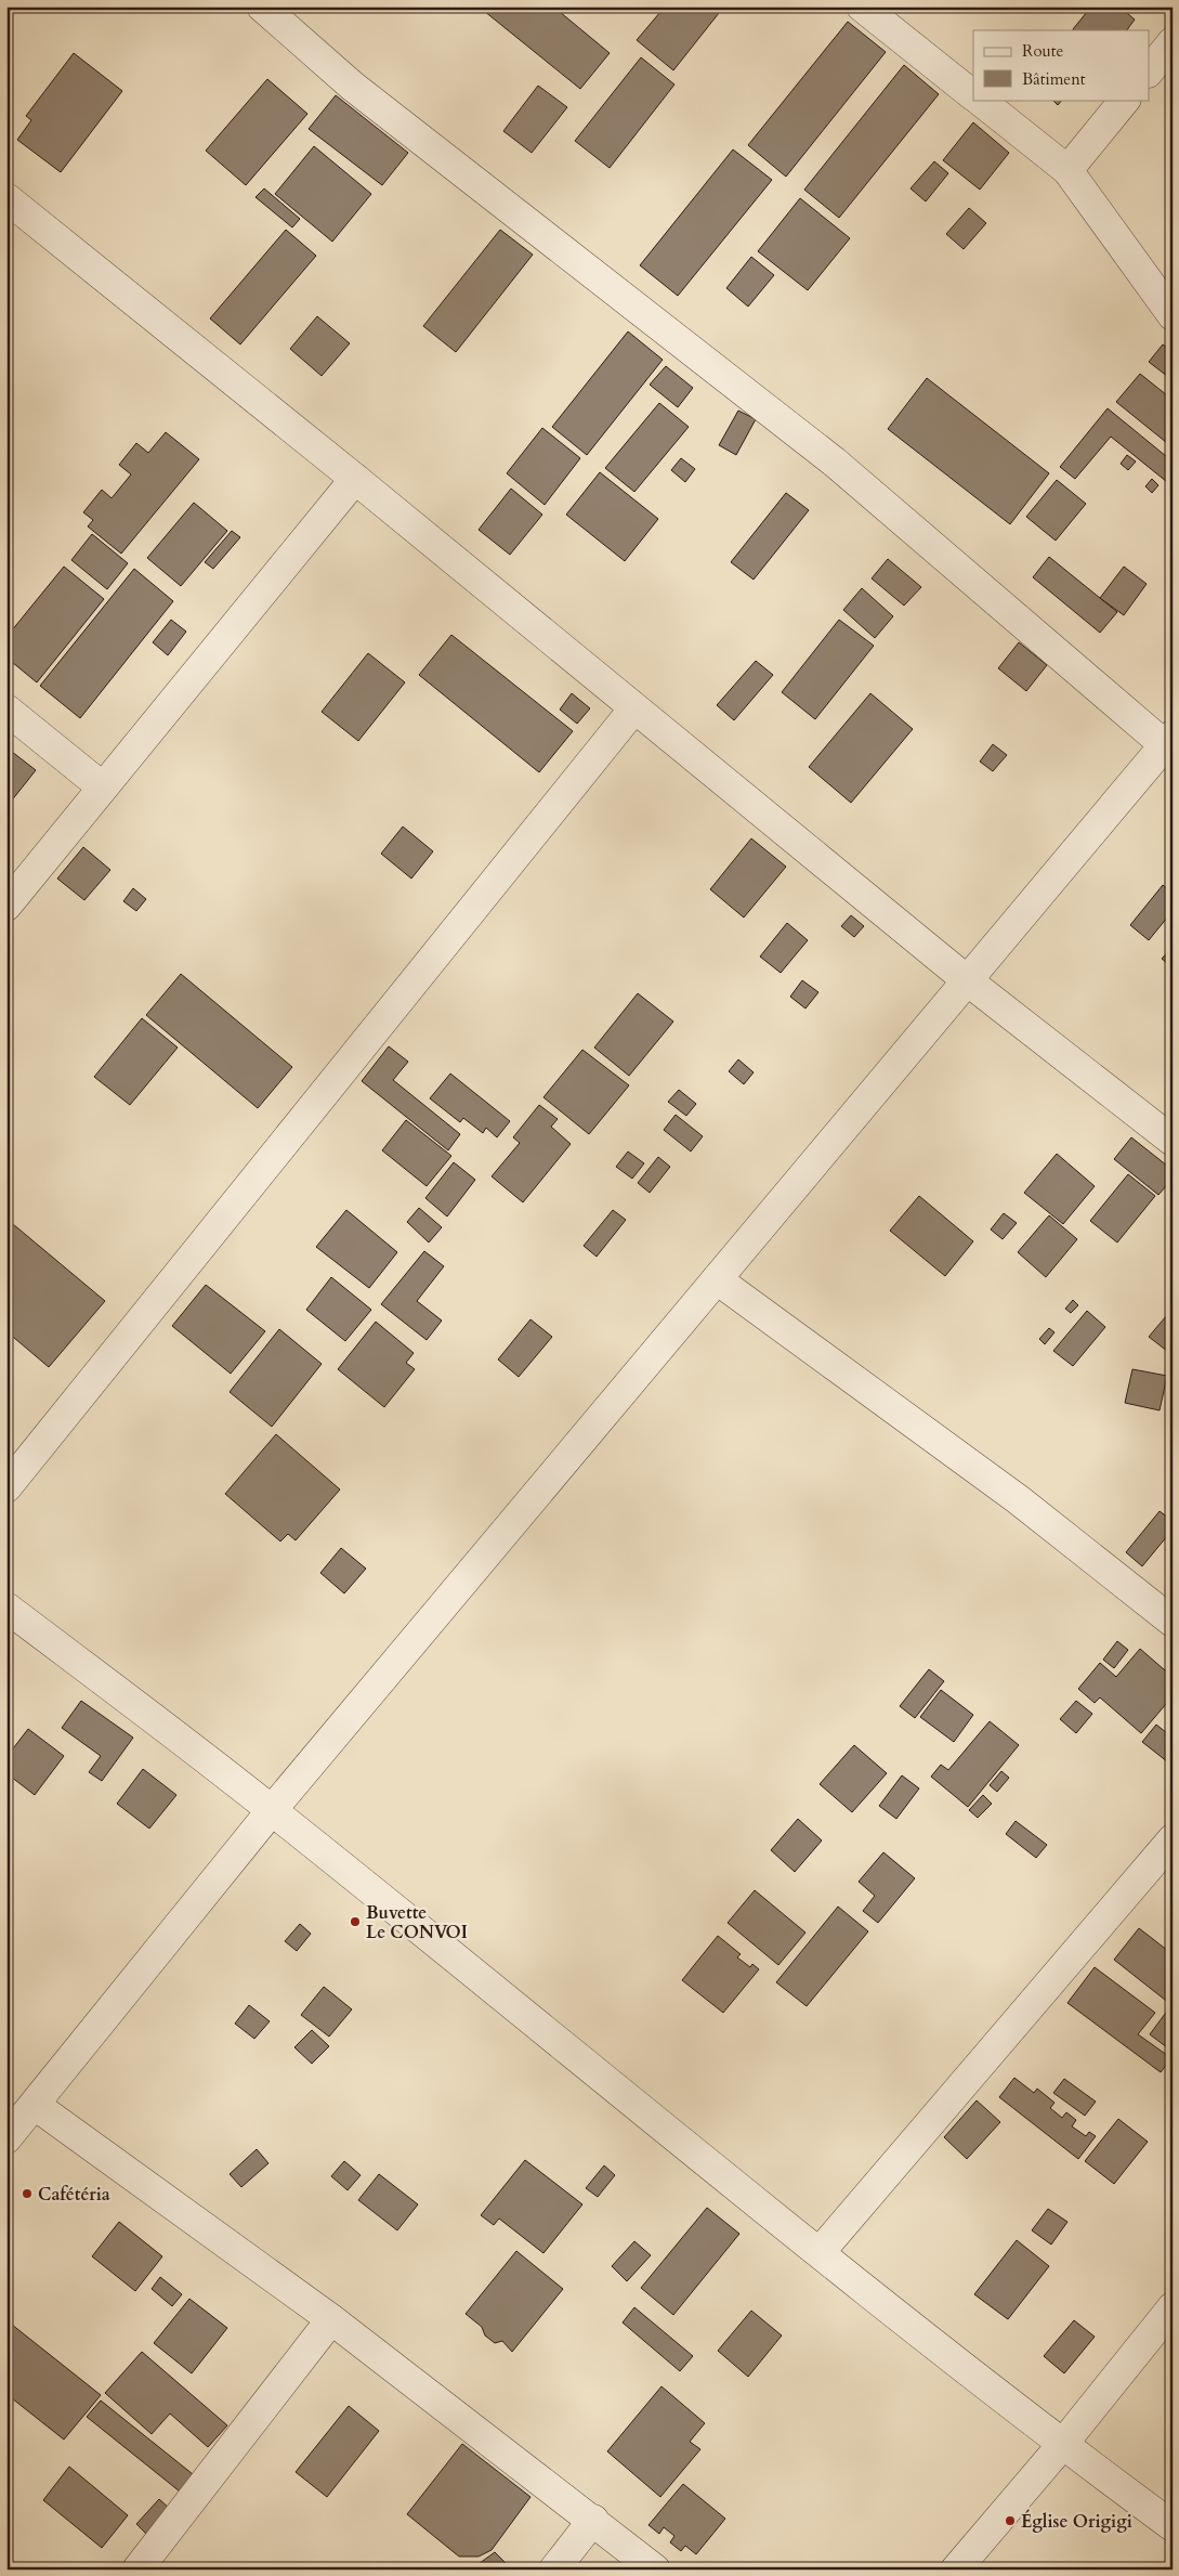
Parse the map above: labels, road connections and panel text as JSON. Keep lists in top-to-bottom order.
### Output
{
  "places": ["Buvette Le CONVOI", "Cafétéria", "Église Origigi"],
  "legend": ["Route", "Bâtiment"]
}
